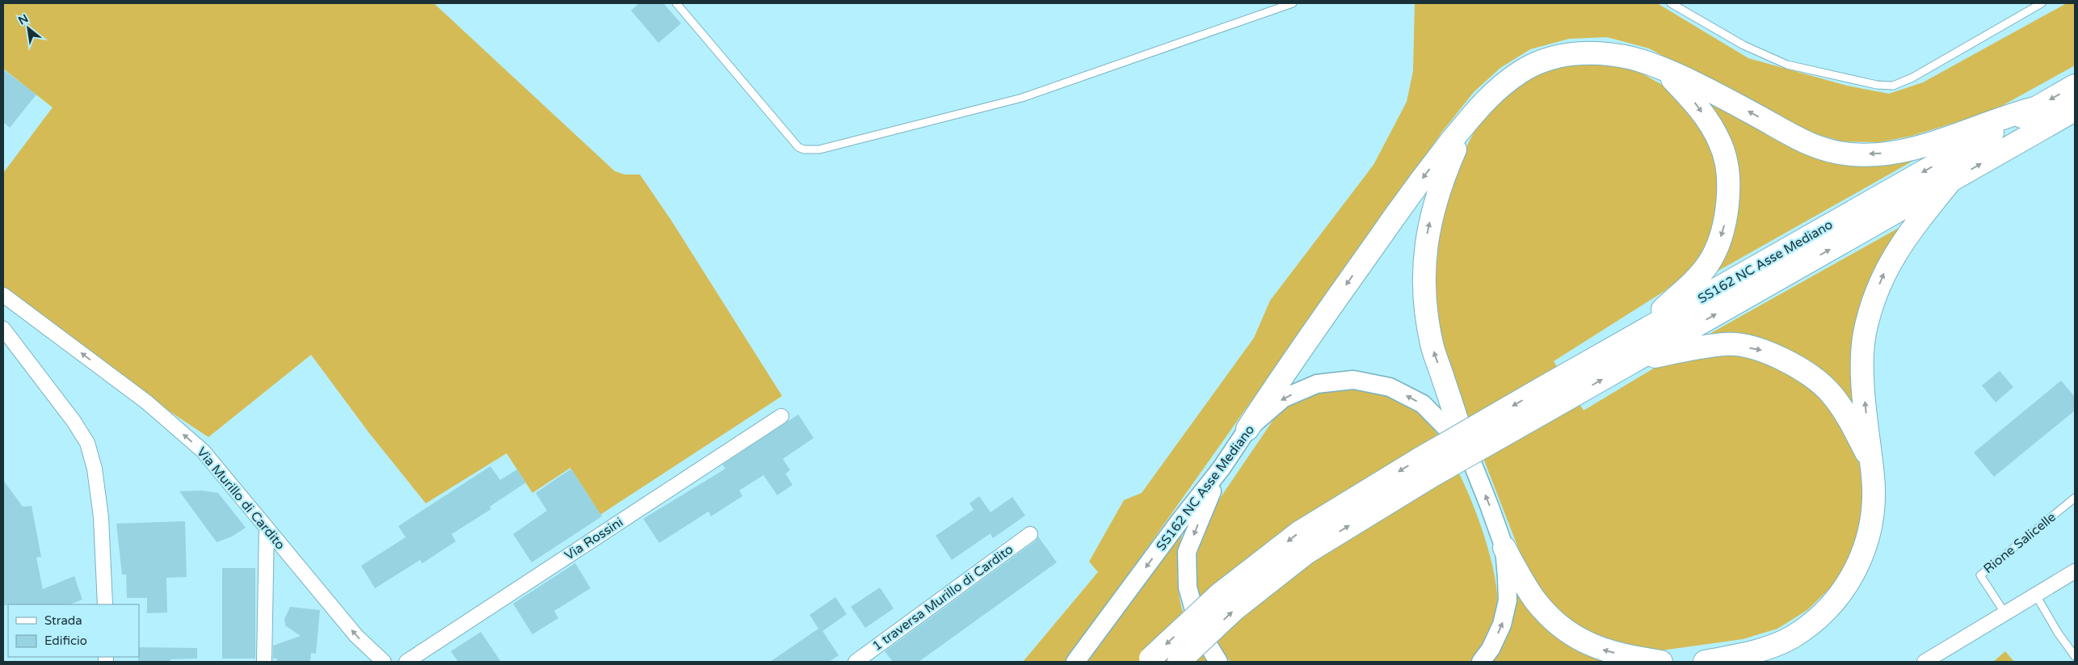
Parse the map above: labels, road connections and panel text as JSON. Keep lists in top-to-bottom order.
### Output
{
  "streets": {
    "highway": ["SS162 NC Asse Mediano"],
    "street": ["Via Murillo di Cardito", "Via Rossini", "1 traversa Murillo di Cardito"],
    "lane": ["Rione Salicelle"]
  },
  "one_way": ["Via Murillo di Cardito"],
  "legend": ["Strada", "Edificio"],
  "north": "top left"
}
